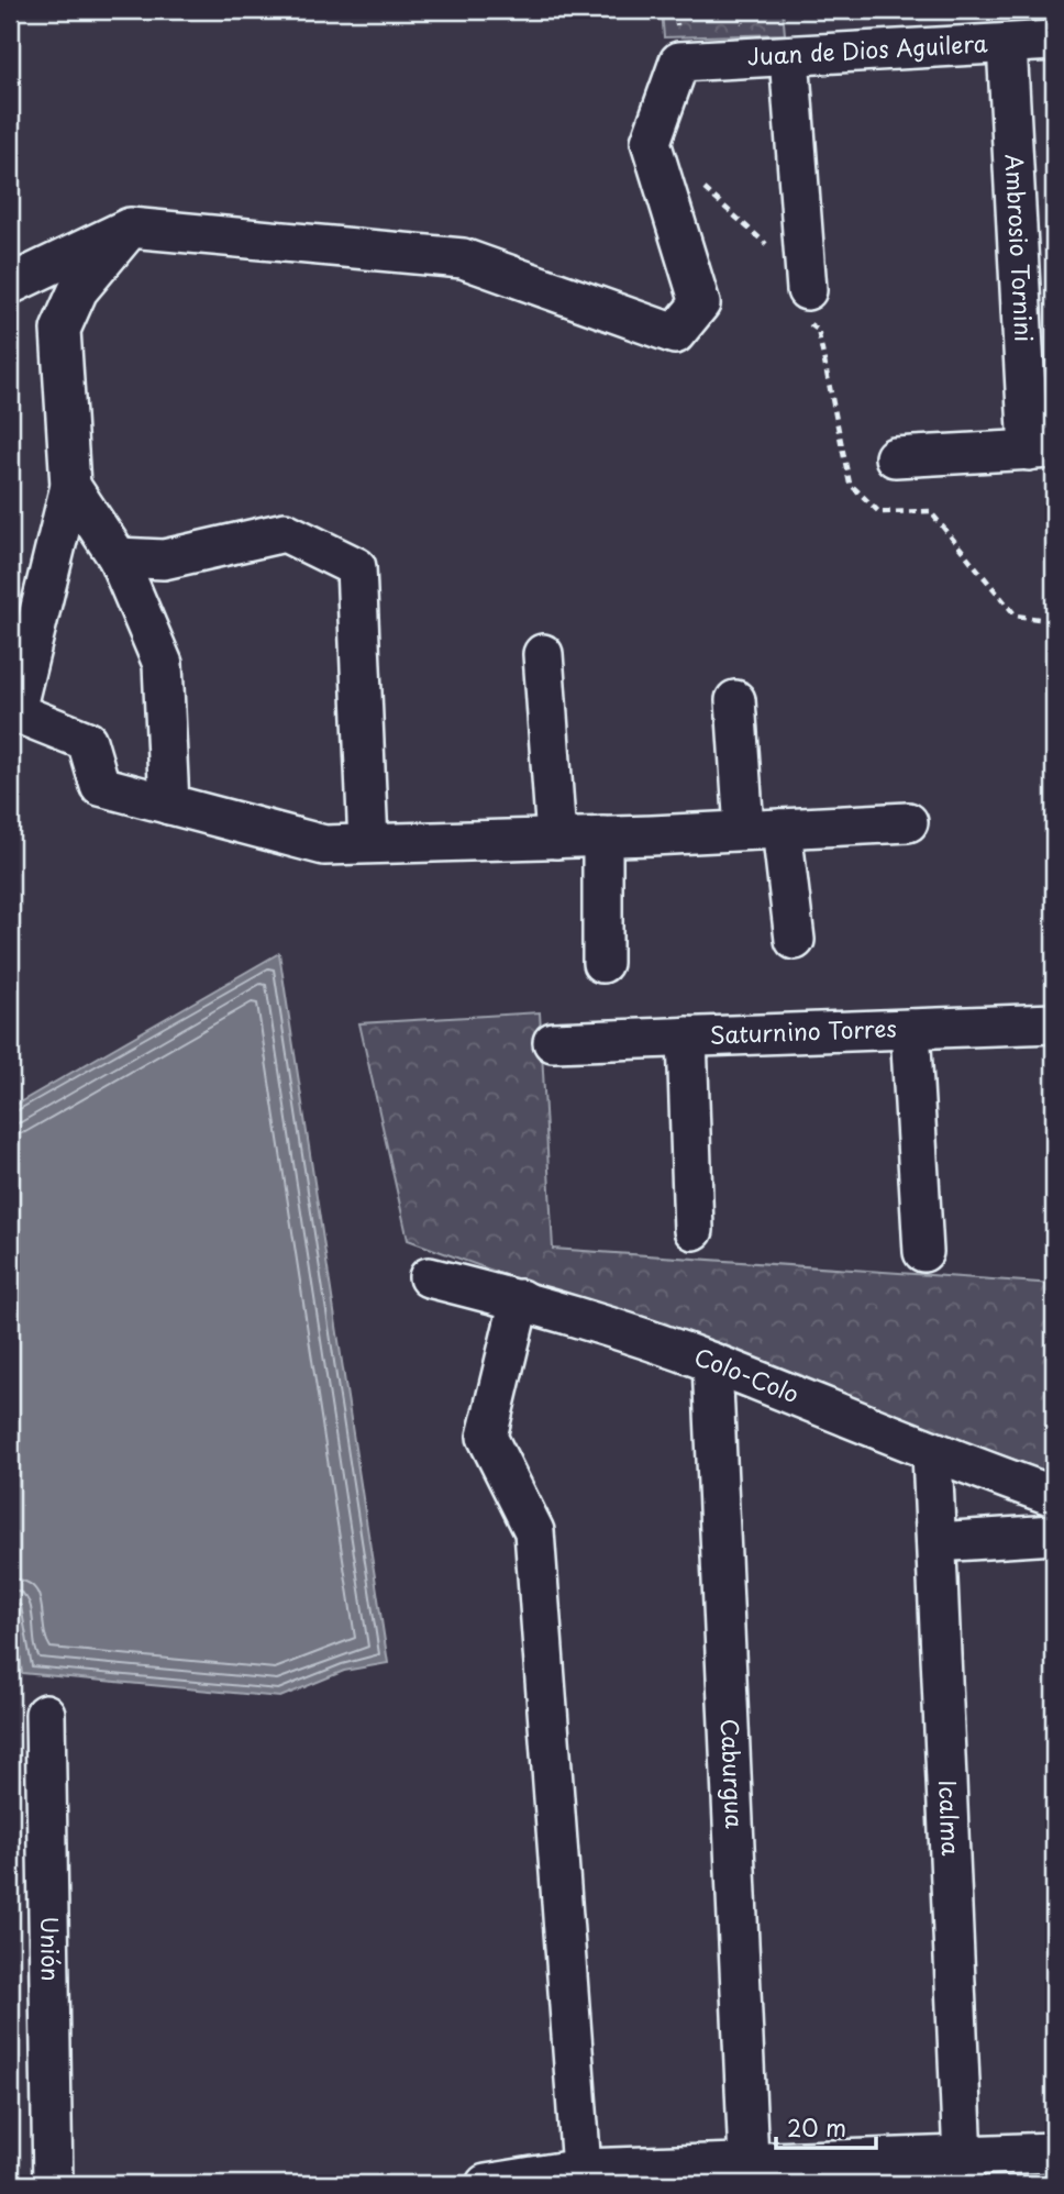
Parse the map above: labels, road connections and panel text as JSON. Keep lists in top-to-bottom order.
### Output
{
  "streets": {
    "street": [
      "Juan de Dios Aguilera",
      "Ambrosio Tornini",
      "Saturnino Torres",
      "Colo-Colo",
      "Caburgua",
      "Icalma",
      "Unión"
    ]
  },
  "crossings": [
    ["Juan de Dios Aguilera", "Ambrosio Tornini"],
    ["Colo-Colo", "Caburgua"],
    ["Colo-Colo", "Icalma"]
  ],
  "scale_bar": "20 m"
}
